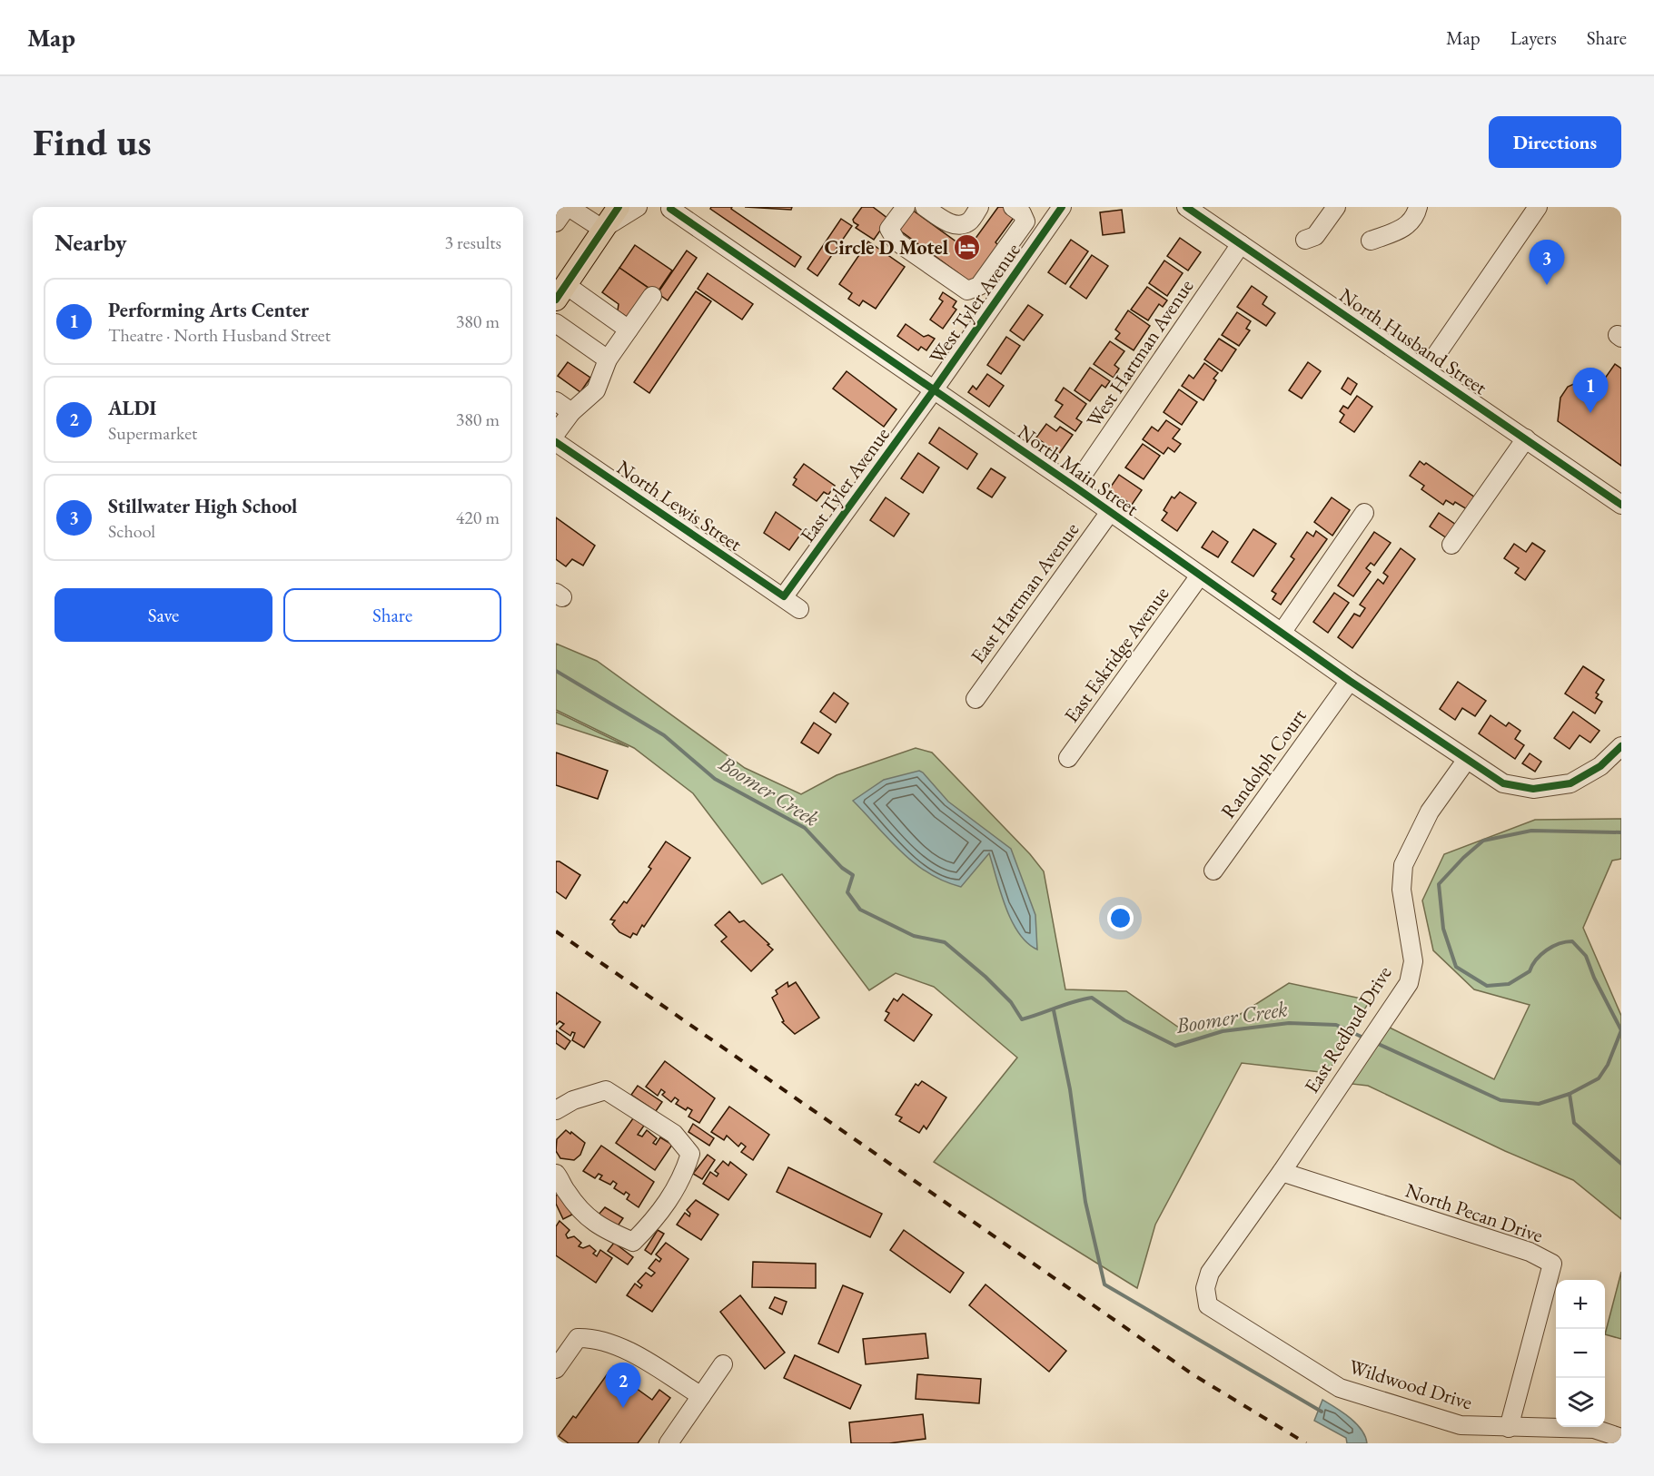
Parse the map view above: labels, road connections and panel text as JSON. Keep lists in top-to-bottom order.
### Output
{
  "streets": {
    "street": [
      "West Tyler Avenue",
      "North Husband Street",
      "West Hartman Avenue",
      "North Main Street",
      "East Tyler Avenue",
      "North Lewis Street",
      "East Hartman Avenue",
      "East Eskridge Avenue",
      "Randolph Court",
      "East Redbud Drive",
      "North Pecan Drive",
      "Wildwood Drive"
    ]
  },
  "crossings": [
    ["West Tyler Avenue", "North Main Street"],
    ["West Tyler Avenue", "East Tyler Avenue"],
    ["North Husband Street", "West Hartman Avenue"],
    ["West Hartman Avenue", "North Main Street"],
    ["North Main Street", "East Tyler Avenue"],
    ["North Main Street", "East Hartman Avenue"],
    ["North Main Street", "East Eskridge Avenue"],
    ["North Main Street", "Randolph Court"],
    ["North Main Street", "East Redbud Drive"],
    ["East Tyler Avenue", "North Lewis Street"],
    ["East Redbud Drive", "North Pecan Drive"],
    ["East Redbud Drive", "Wildwood Drive"],
    ["North Pecan Drive", "Wildwood Drive"]
  ],
  "water": ["Boomer Creek"],
  "places": {
    "hotel": ["Circle D Motel"]
  },
  "page": {
    "header": "Map",
    "nav": ["Map", "Layers", "Share"],
    "buttons": [
      "Directions",
      ["Save", "Share"]
    ],
    "title": "Find us",
    "heading": ["Nearby", "3 results"],
    "pins": ["3", "1", "2"],
    "list": [
      {
        "mark": "1",
        "name": "Performing Arts Center",
        "note": "Theatre · North Husband Street",
        "value": "380 m"
      },
      {
        "mark": "2",
        "name": "ALDI",
        "note": "Supermarket",
        "value": "380 m"
      },
      {
        "mark": "3",
        "name": "Stillwater High School",
        "note": "School",
        "value": "420 m"
      }
    ],
    "map_buttons": ["+", "−"]
  }
}
